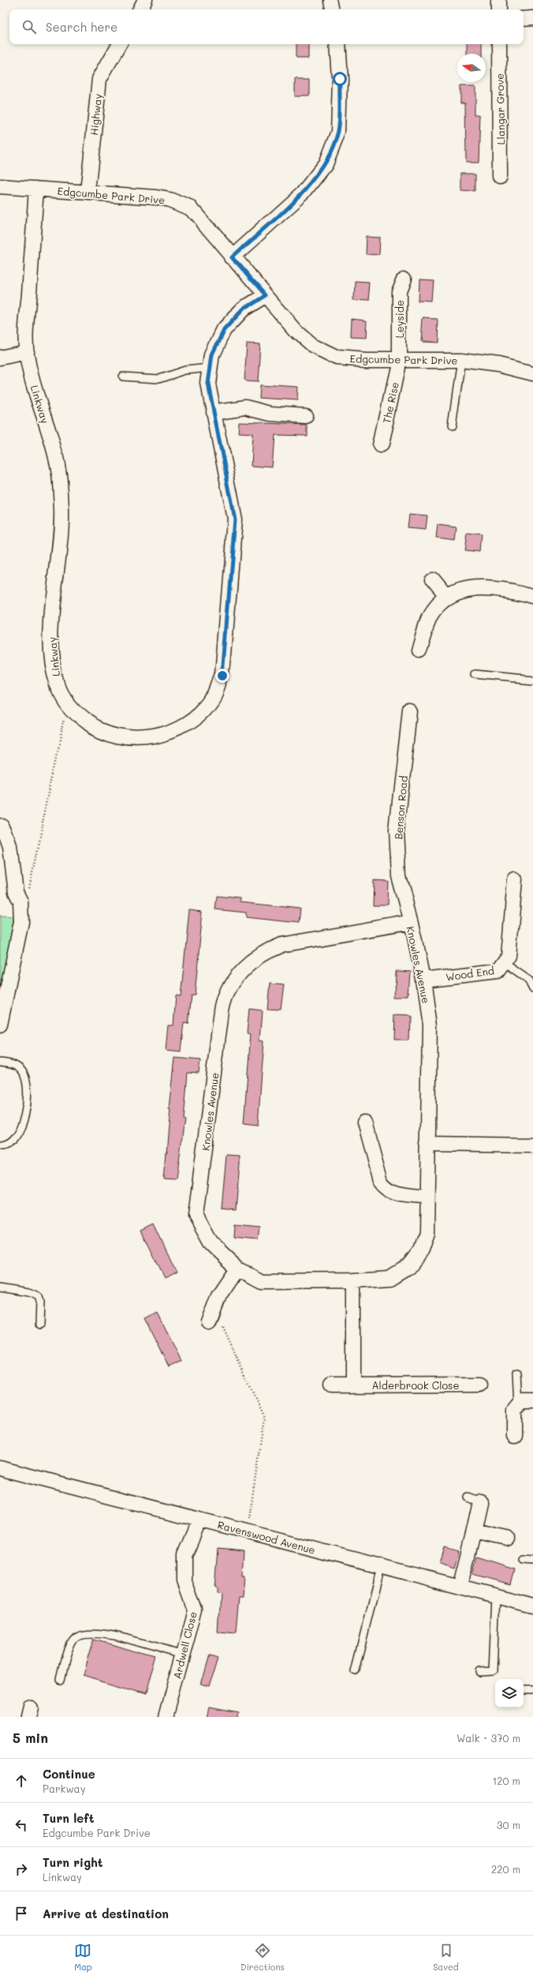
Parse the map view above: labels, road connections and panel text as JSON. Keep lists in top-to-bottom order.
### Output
{
  "streets": {
    "street": [
      "Llangar Grove",
      "Highway",
      "Edgcumbe Park Drive",
      "Leyside",
      "The Rise",
      "Linkway",
      "Benson Road",
      "Knowles Avenue",
      "Wood End",
      "Alderbrook Close",
      "Ravenswood Avenue",
      "Ardwell Close"
    ]
  },
  "crossings": [
    ["Highway", "Edgcumbe Park Drive"],
    ["Edgcumbe Park Drive", "Leyside"],
    ["Edgcumbe Park Drive", "The Rise"],
    ["Edgcumbe Park Drive", "Linkway"],
    ["Leyside", "The Rise"],
    ["Benson Road", "Knowles Avenue"],
    ["Knowles Avenue", "Wood End"],
    ["Ravenswood Avenue", "Ardwell Close"]
  ],
  "north": "left",
  "page": {
    "search": "Search here",
    "heading": ["5 min", "Walk · 370 m"],
    "list": [
      ["Continue", "Parkway", "120 m"],
      ["Turn left", "Edgcumbe Park Drive", "30 m"],
      ["Turn right", "Linkway", "220 m"],
      "Arrive at destination"
    ],
    "nav": ["Map", "Directions", "Saved"]
  }
}
